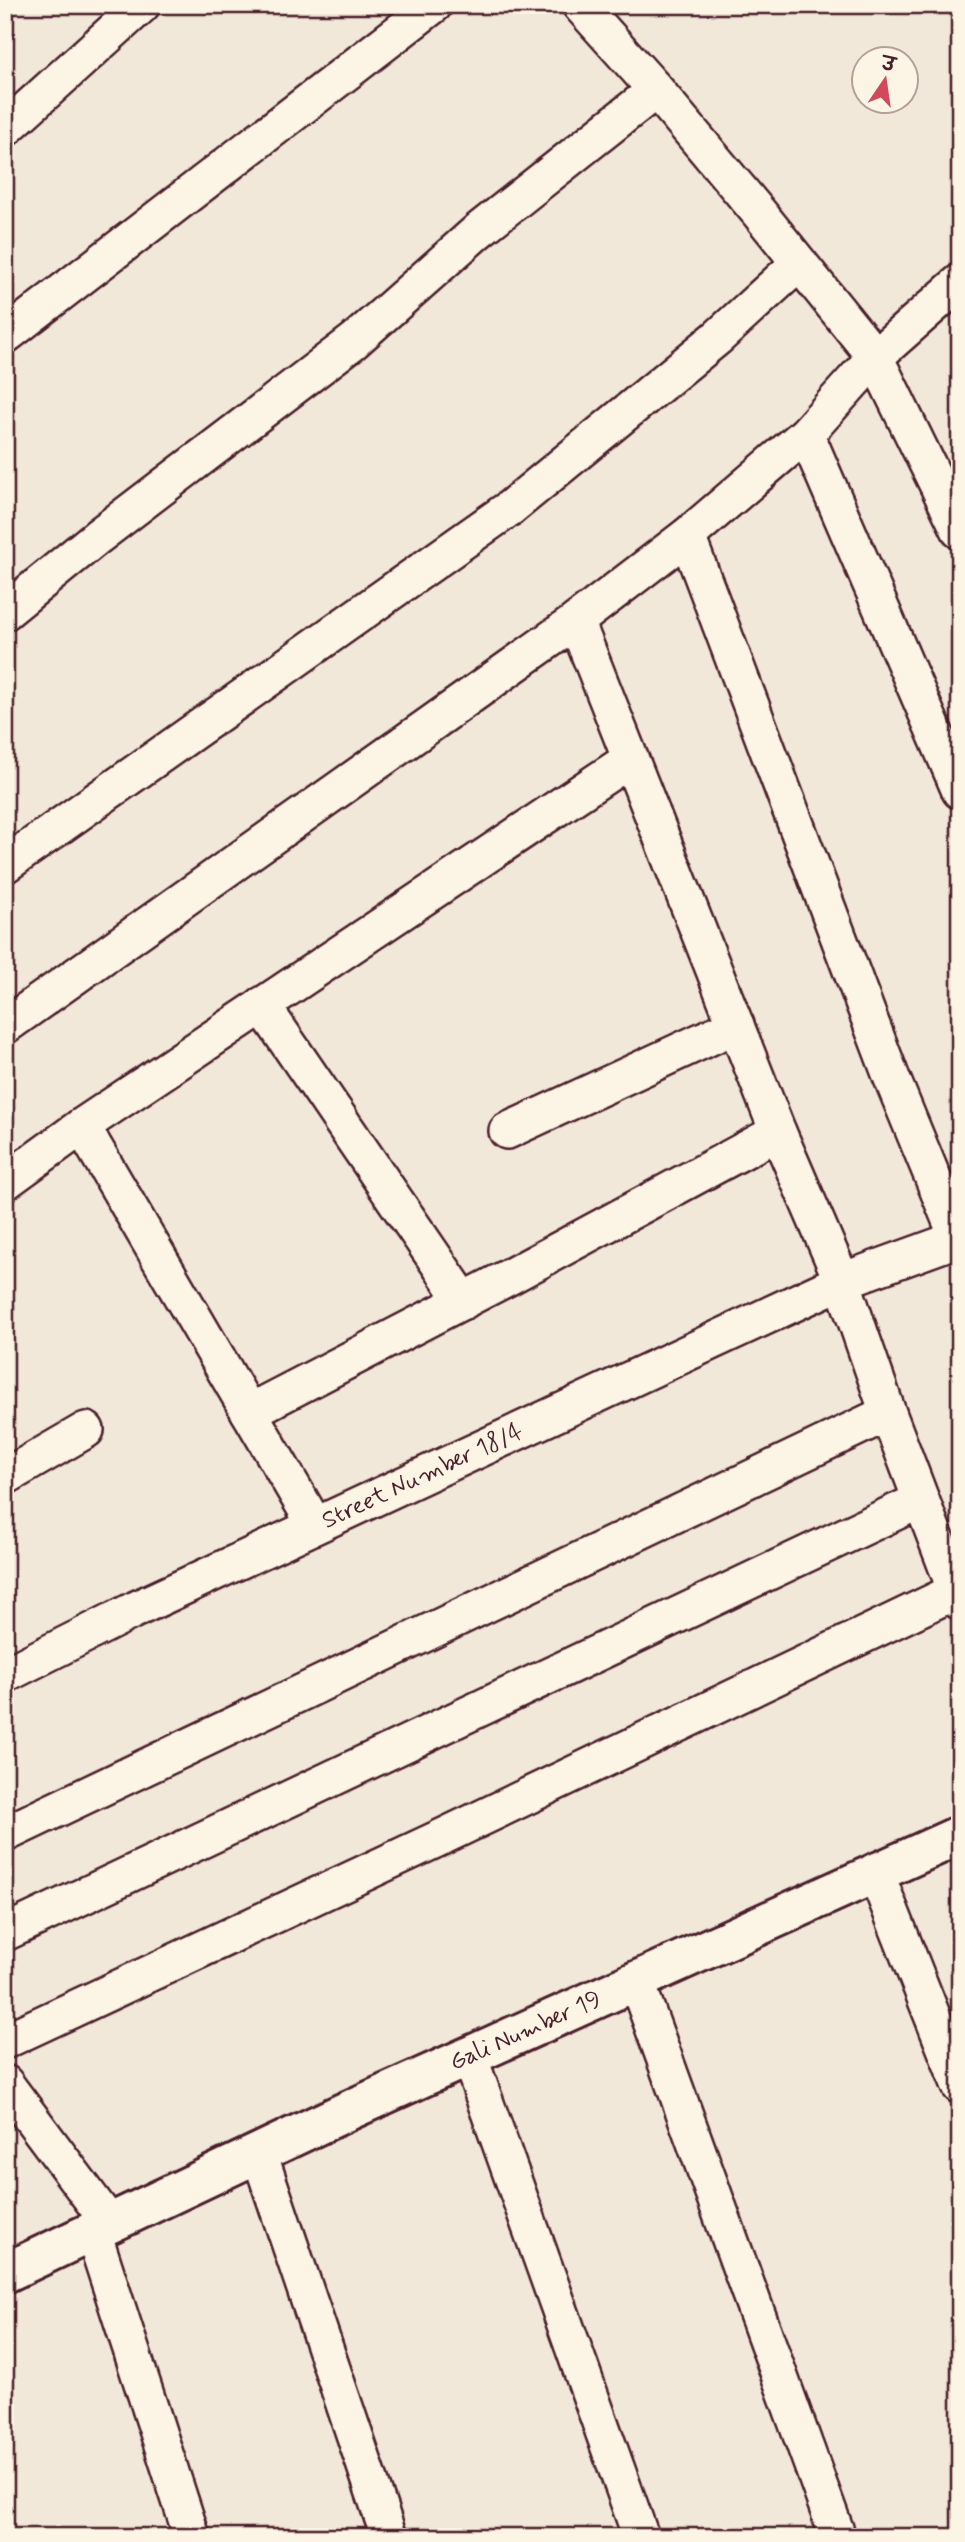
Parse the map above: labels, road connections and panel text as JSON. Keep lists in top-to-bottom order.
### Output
{
  "streets": {
    "street": ["Street Number 18/4", "Gali Number 19"]
  },
  "north": "top"
}
